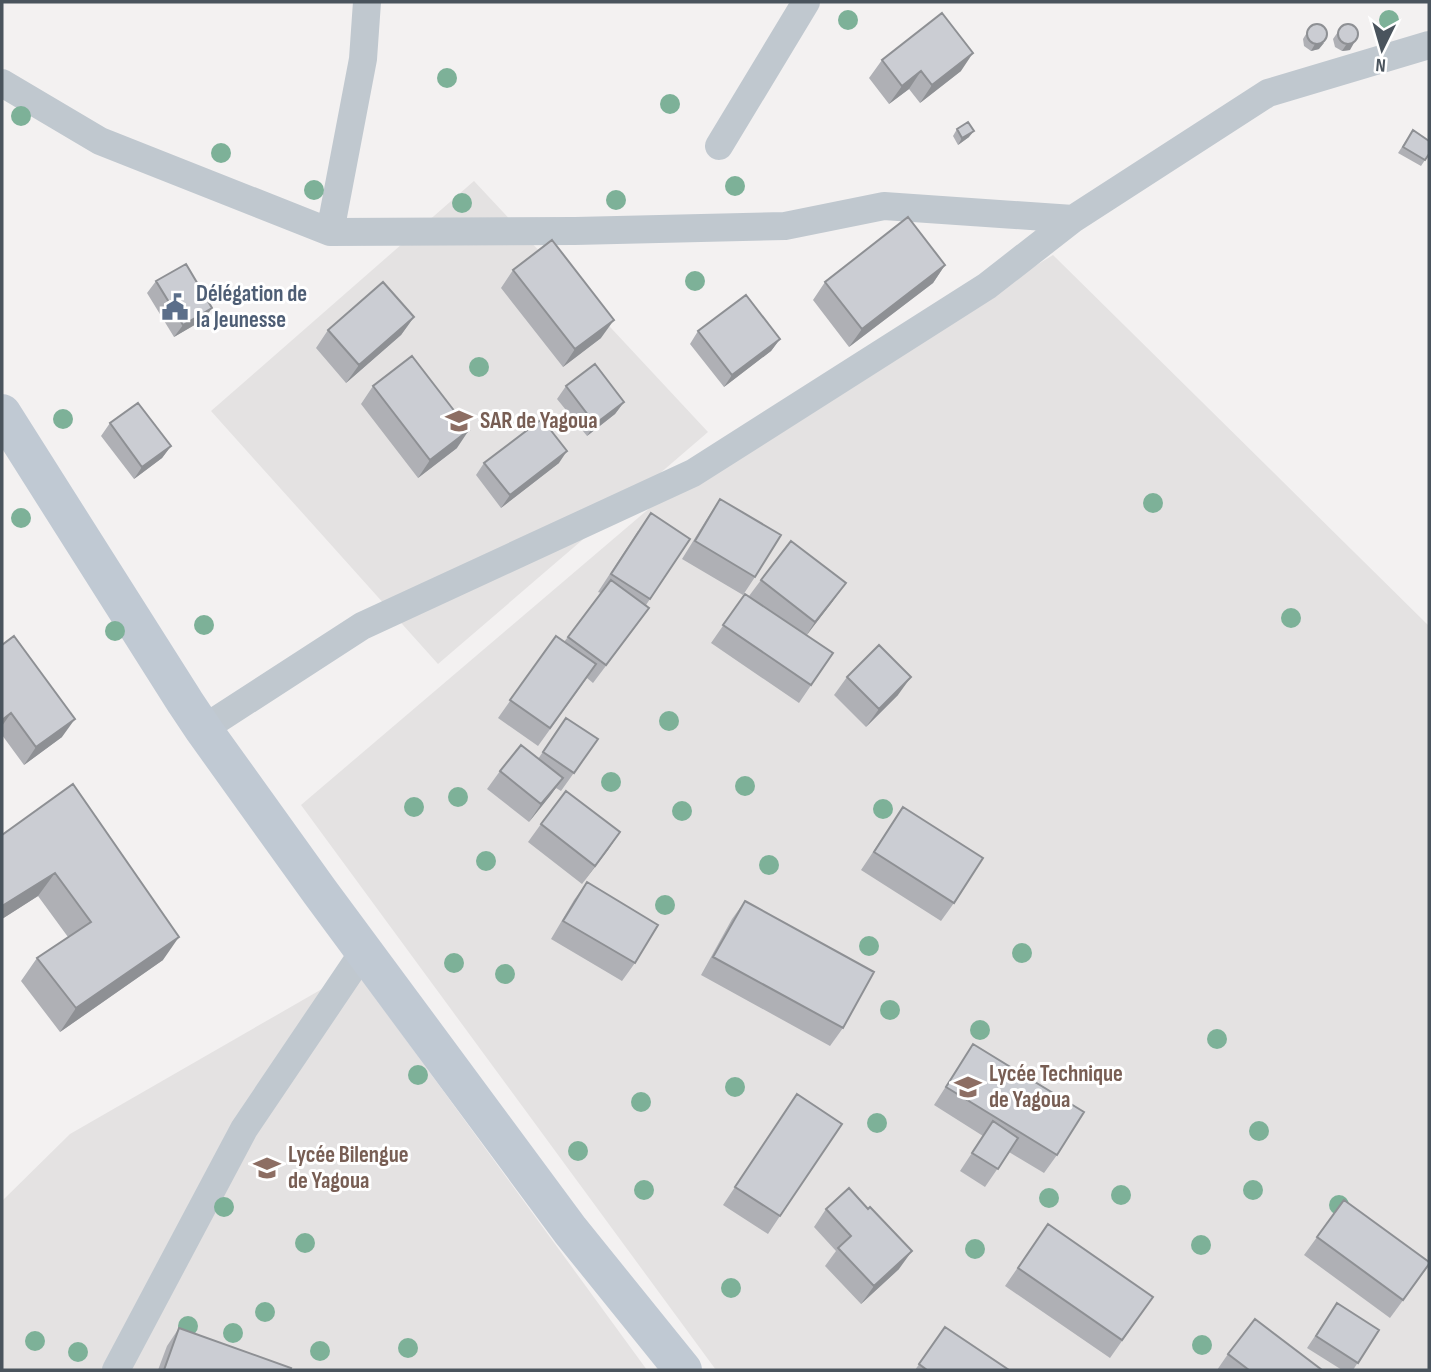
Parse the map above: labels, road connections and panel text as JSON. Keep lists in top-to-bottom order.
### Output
{
  "places": {
    "public building": ["Délégation de la Jeunesse"],
    "school or university": ["SAR de Yagoua", "Lycée Technique de Yagoua", "Lycée Bilengue de Yagoua"]
  },
  "north": "bottom"
}
